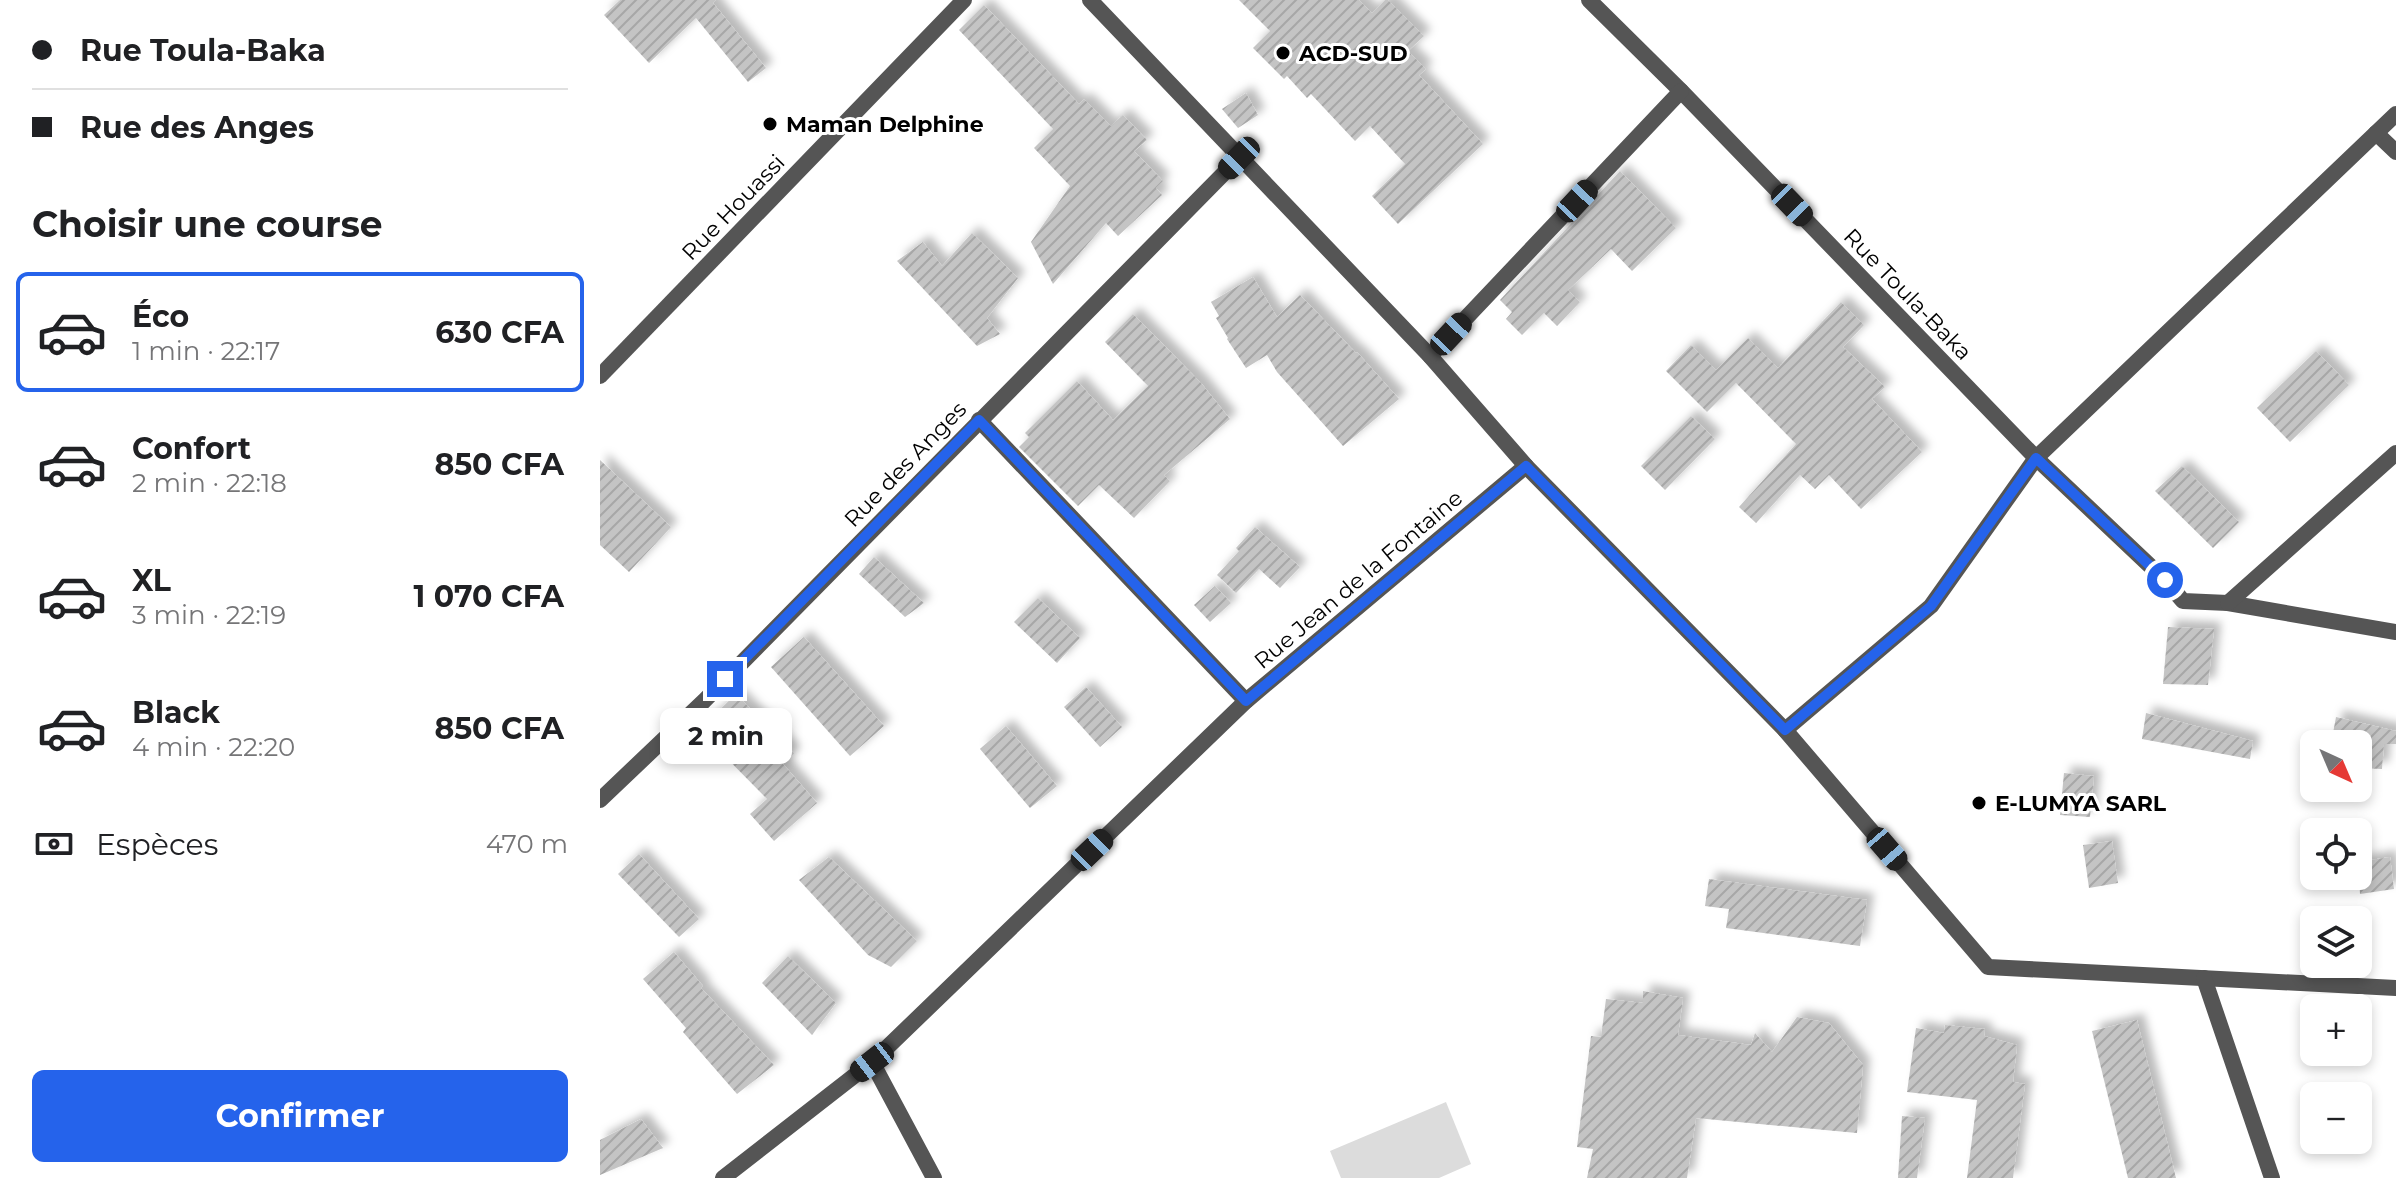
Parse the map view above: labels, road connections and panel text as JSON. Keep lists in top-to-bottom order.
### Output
{
  "streets": {
    "street": [
      "Rue Houassi",
      "Rue Toula-Baka",
      "Rue des Anges",
      "Rue Jean de la Fontaine"
    ]
  },
  "places": ["ACD-SUD", "Maman Delphine", "E-LUMYA SARL"],
  "north": "bottom right",
  "page": {
    "banner": ["Rue Toula-Baka", "Rue des Anges"],
    "heading": "Choisir une course",
    "list": [
      {
        "name": "Éco",
        "note": "1 min · 22:17",
        "value": "630 CFA"
      },
      {
        "name": "Confort",
        "note": "2 min · 22:18",
        "value": "850 CFA"
      },
      {
        "name": "XL",
        "note": "3 min · 22:19",
        "value": "1 070 CFA"
      },
      {
        "name": "Black",
        "note": "4 min · 22:20",
        "value": "850 CFA"
      }
    ],
    "bubble": "2 min",
    "map_buttons": ["+", "−"],
    "pay": ["Espèces", "470 m"],
    "buttons": "Confirmer"
  }
}
